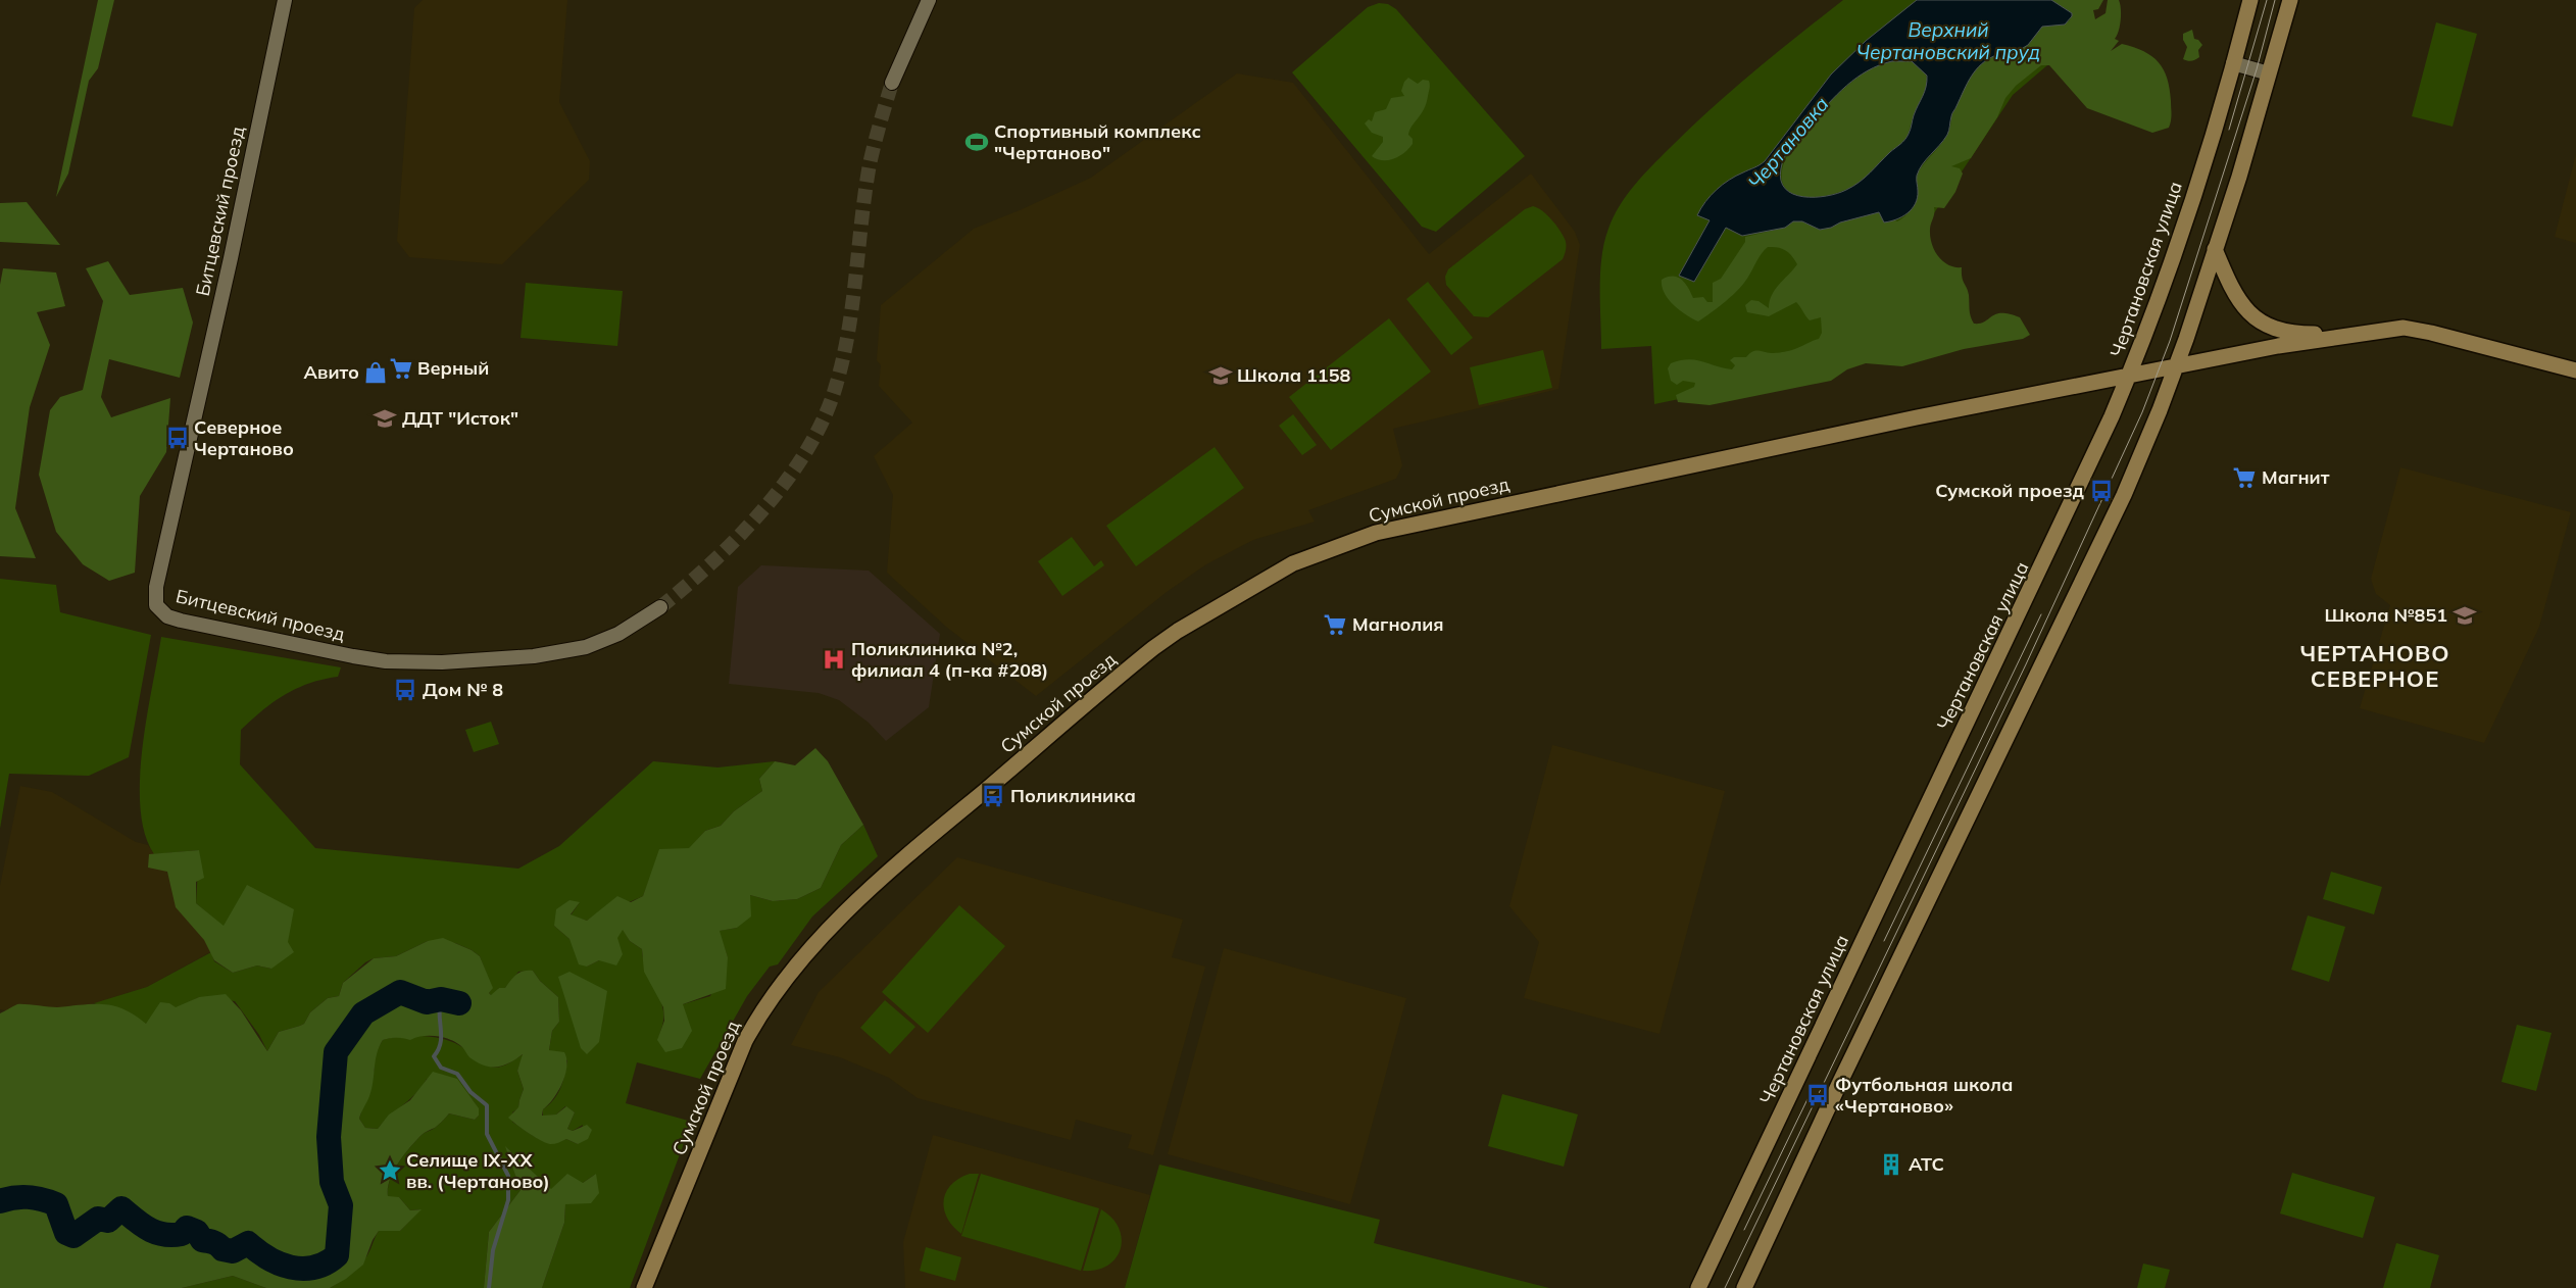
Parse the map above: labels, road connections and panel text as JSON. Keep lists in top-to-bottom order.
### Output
{
  "streets": {
    "main road": ["Чертановская улица", "Сумской проезд"],
    "street": ["Битцевский проезд"]
  },
  "crossings": [
    ["Чертановская улица", "Сумской проезд"]
  ],
  "districts": ["ЧЕРТАНОВО СЕВЕРНОЕ"],
  "water": ["Верхний Чертановский пруд", "Чертановка"],
  "places": {
    "sports": ["Спортивный комплекс \"Чертаново\""],
    "supermarket": ["Верный", "Магнит", "Магнолия"],
    "shop": ["Авито"],
    "school or university": ["Школа 1158", "ДДТ \"Исток\"", "Школа №851"],
    "bus stop": [
      "Северное Чертаново",
      "Сумской проезд",
      "Дом № 8",
      "Поликлиника",
      "Футбольная школа «Чертаново»"
    ],
    "hospital": ["Поликлиника №2, филиал 4 (п-ка #208)"],
    "building": ["АТС"],
    "place": ["Селище IX-XX вв. (Чертаново)"]
  }
}
